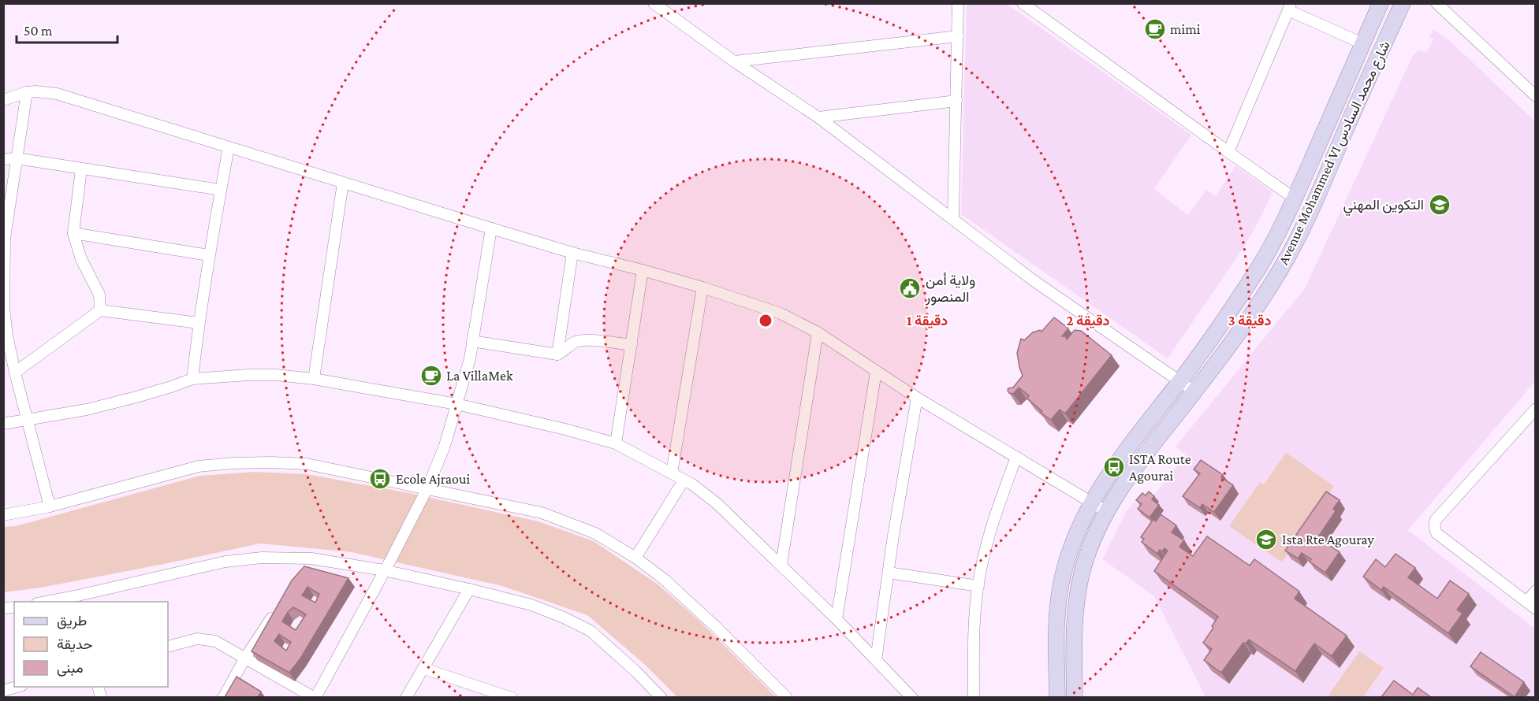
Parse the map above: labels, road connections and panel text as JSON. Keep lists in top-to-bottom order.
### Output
{
  "streets": {
    "main road": ["Avenue Mohammed VI شارع محمد السادس"]
  },
  "places": {
    "cafe": ["mimi", "La VillaMek"],
    "school or university": ["التكوين المهني", "Ista Rte Agouray"],
    "public building": ["ولاية أمن المنصور"],
    "bus stop": ["ISTA Route Agourai", "Ecole Ajraoui"]
  },
  "legend": ["طريق", "حديقة", "مبنى"],
  "scale_bar": "50 m",
  "rings": ["1 دقيقة", "2 دقيقة", "3 دقيقة"]
}
